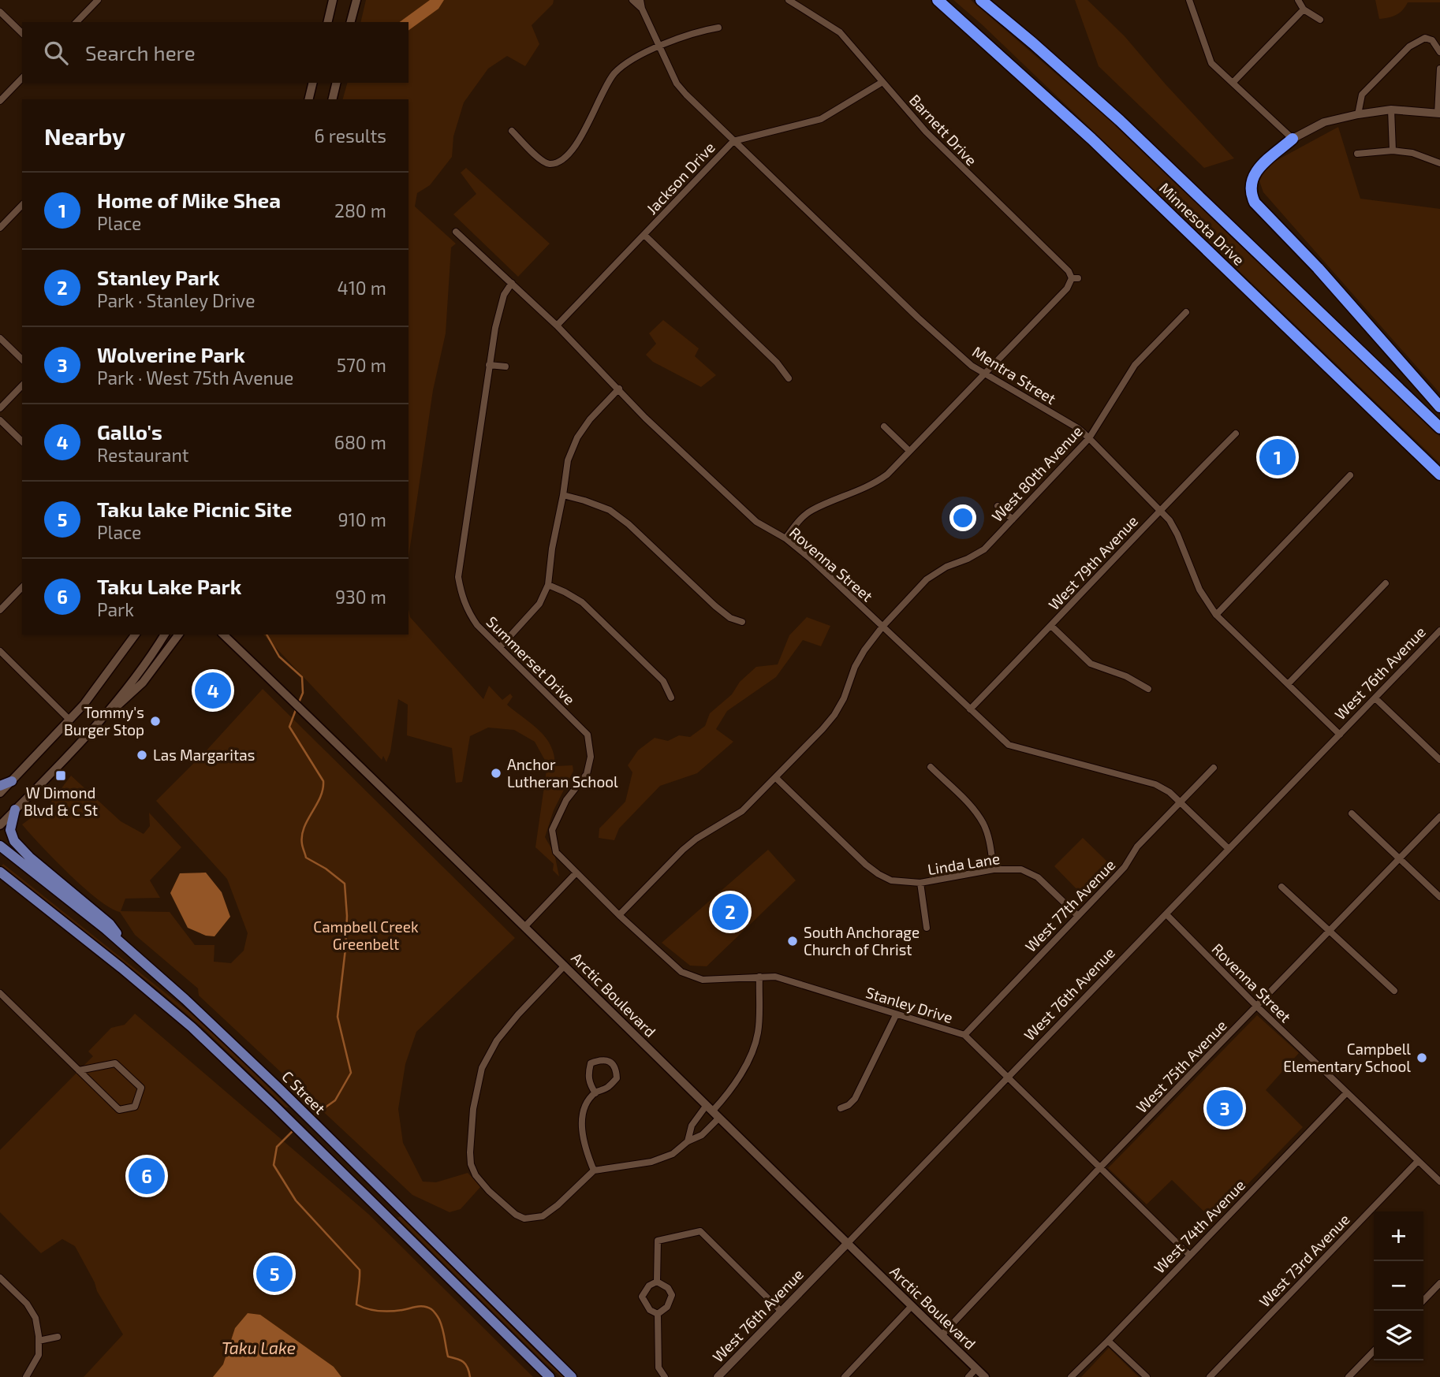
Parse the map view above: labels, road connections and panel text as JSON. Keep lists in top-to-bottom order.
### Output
{
  "streets": {
    "highway": ["Minnesota Drive"],
    "main road": ["Arctic Boulevard", "C Street"],
    "street": [
      "Barnett Drive",
      "Jackson Drive",
      "Mentra Street",
      "West 80th Avenue",
      "West 79th Avenue",
      "Rovenna Street",
      "Summerset Drive",
      "West 76th Avenue",
      "Linda Lane",
      "West 77th Avenue",
      "Stanley Drive",
      "West 75th Avenue",
      "West 74th Avenue",
      "West 73rd Avenue"
    ]
  },
  "crossings": [
    ["Barnett Drive", "Jackson Drive"],
    ["Barnett Drive", "Mentra Street"],
    ["Jackson Drive", "Mentra Street"],
    ["Jackson Drive", "Rovenna Street"],
    ["Mentra Street", "West 80th Avenue"],
    ["Mentra Street", "West 79th Avenue"],
    ["Mentra Street", "West 76th Avenue"],
    ["West 80th Avenue", "Rovenna Street"],
    ["West 80th Avenue", "Linda Lane"],
    ["West 80th Avenue", "Stanley Drive"],
    ["West 79th Avenue", "Rovenna Street"],
    ["Rovenna Street", "Summerset Drive"],
    ["Rovenna Street", "West 76th Avenue"],
    ["Rovenna Street", "West 77th Avenue"],
    ["Rovenna Street", "West 75th Avenue"],
    ["Rovenna Street", "West 74th Avenue"],
    ["Rovenna Street", "West 73rd Avenue"],
    ["Summerset Drive", "Stanley Drive"],
    ["West 76th Avenue", "Arctic Boulevard"],
    ["West 76th Avenue", "Stanley Drive"],
    ["Linda Lane", "West 77th Avenue"],
    ["West 77th Avenue", "Stanley Drive"],
    ["Arctic Boulevard", "West 75th Avenue"],
    ["Stanley Drive", "West 75th Avenue"],
    ["Stanley Drive", "West 74th Avenue"]
  ],
  "water": ["Taku Lake"],
  "parks": ["Campbell Creek Greenbelt"],
  "places": {
    "other": [
      "Tommy's Burger Stop",
      "Las Margaritas",
      "Anchor Lutheran School",
      "South Anchorage Church of Christ",
      "Campbell Elementary School"
    ],
    "transit": ["W Dimond Blvd & C St"]
  },
  "page": {
    "search": "Search here",
    "heading": ["Nearby", "6 results"],
    "list": [
      {
        "mark": "1",
        "name": "Home of Mike Shea",
        "note": "Place",
        "value": "280 m"
      },
      {
        "mark": "2",
        "name": "Stanley Park",
        "note": "Park · Stanley Drive",
        "value": "410 m"
      },
      {
        "mark": "3",
        "name": "Wolverine Park",
        "note": "Park · West 75th Avenue",
        "value": "570 m"
      },
      {
        "mark": "4",
        "name": "Gallo's",
        "note": "Restaurant",
        "value": "680 m"
      },
      {
        "mark": "5",
        "name": "Taku lake Picnic Site",
        "note": "Place",
        "value": "910 m"
      },
      {
        "mark": "6",
        "name": "Taku Lake Park",
        "note": "Park",
        "value": "930 m"
      }
    ],
    "pins": [
      "1",
      "4",
      "2",
      "3",
      "6",
      "5"
    ],
    "map_buttons": ["+", "−"]
  }
}
